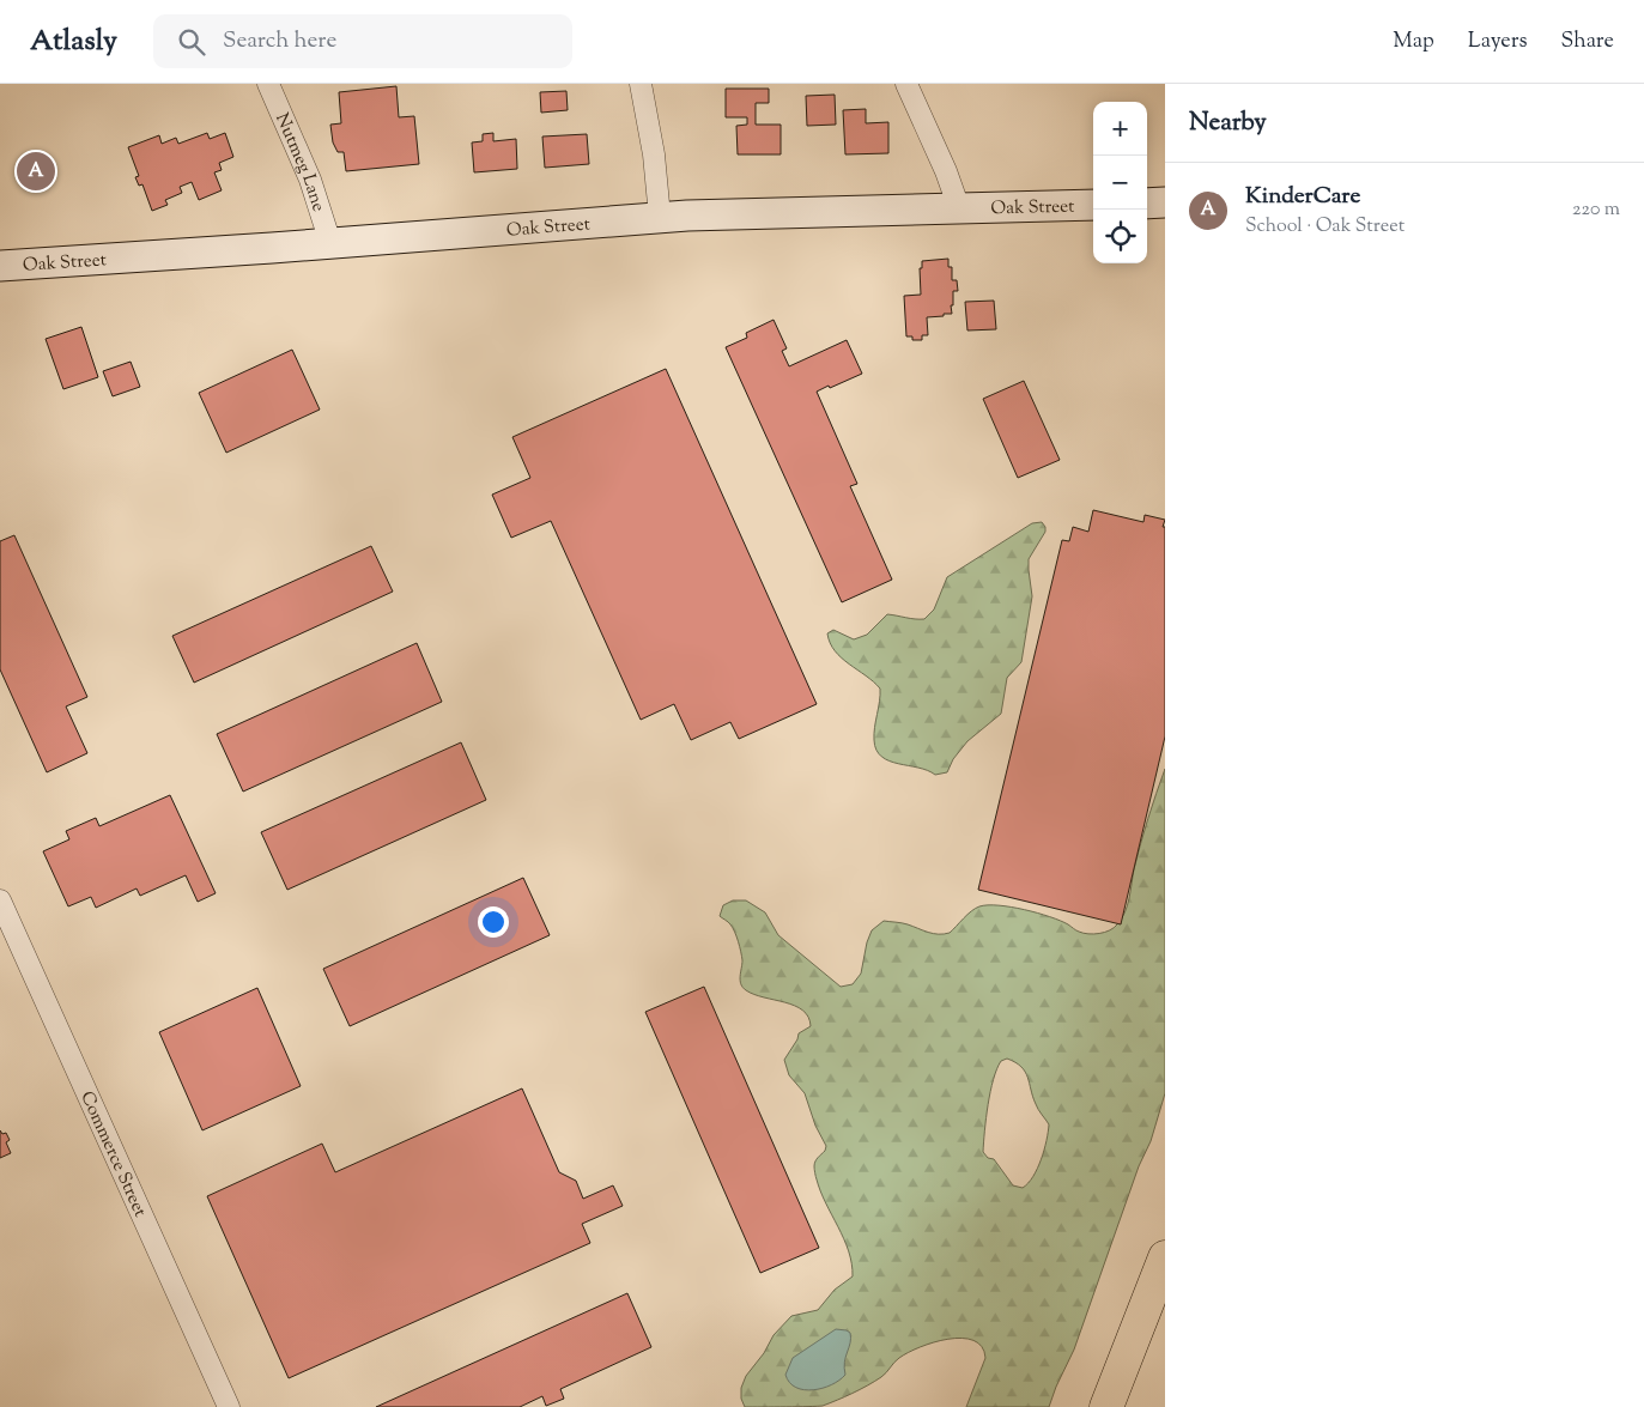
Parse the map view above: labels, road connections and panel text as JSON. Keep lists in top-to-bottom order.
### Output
{
  "streets": {
    "street": ["Nutmeg Lane", "Oak Street", "Commerce Street"]
  },
  "crossings": [
    ["Nutmeg Lane", "Oak Street"]
  ],
  "page": {
    "header": "Atlasly",
    "search": "Search here",
    "nav": ["Map", "Layers", "Share"],
    "heading": "Nearby",
    "map_buttons": ["+", "−"],
    "pins": "A",
    "list": [
      {
        "mark": "A",
        "name": "KinderCare",
        "note": "School · Oak Street",
        "value": "220 m"
      }
    ]
  }
}
